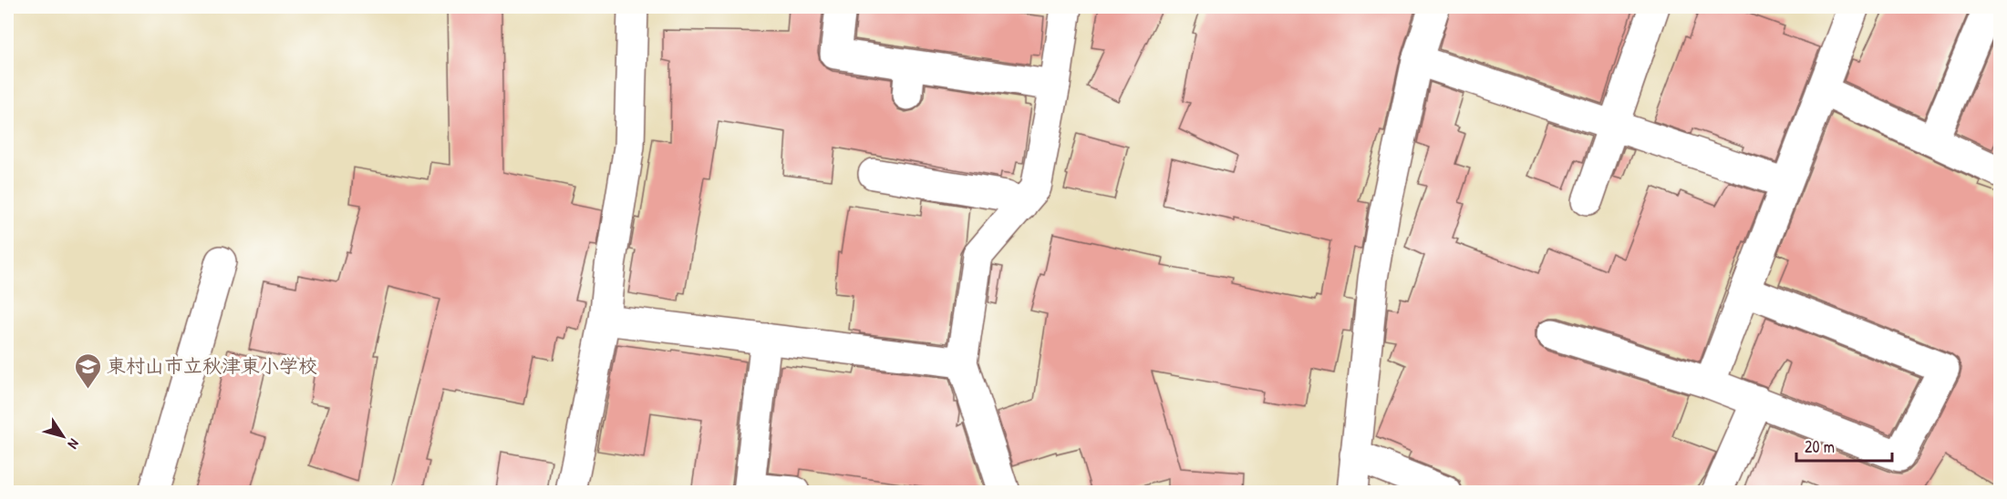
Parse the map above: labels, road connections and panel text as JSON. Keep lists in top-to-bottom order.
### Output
{
  "places": {
    "school or university": ["東村山市立秋津東小学校"]
  },
  "scale_bar": "20 m",
  "north": "bottom right"
}
